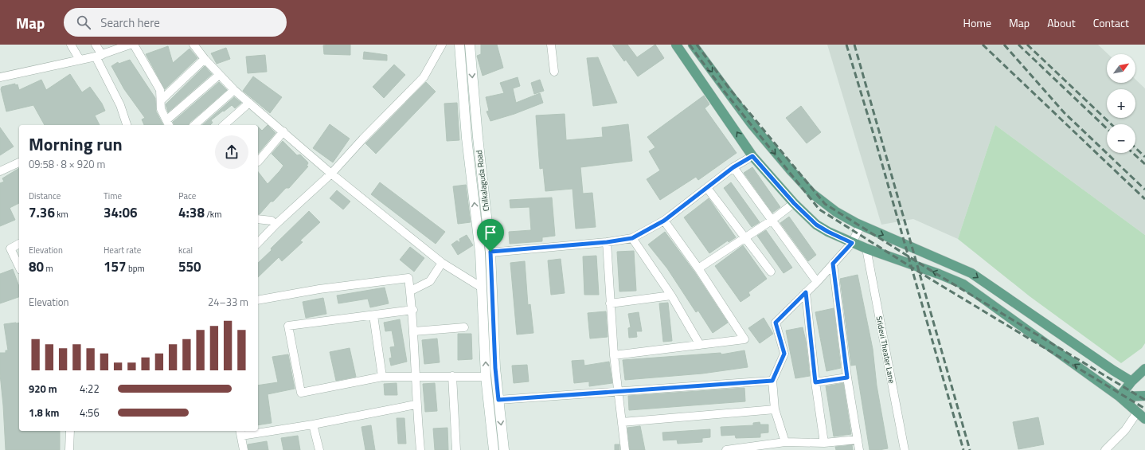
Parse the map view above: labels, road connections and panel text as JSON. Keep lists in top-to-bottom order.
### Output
{
  "streets": {
    "main road": ["Chilkalaguda Road"],
    "street": ["Sridevi Theater Lane"]
  },
  "north": "top right",
  "page": {
    "header": "Map",
    "search": "Search here",
    "nav": [
      "Home",
      "Map",
      "About",
      "Contact"
    ],
    "map_buttons": ["+", "−"],
    "heading": ["Morning run", "09:58 · 8 × 920 m"],
    "stats": [
      ["Distance", "7.36 km"],
      ["Time", "34:06"],
      ["Pace", "4:38 /km"],
      ["Elevation", "80 m"],
      ["Heart rate", "157 bpm"],
      ["kcal", "550"]
    ],
    "chart": ["Elevation", "24–33 m"],
    "list": [
      {
        "name": "920 m",
        "note": "4:22"
      },
      {
        "name": "1.8 km",
        "note": "4:56"
      }
    ]
  }
}
